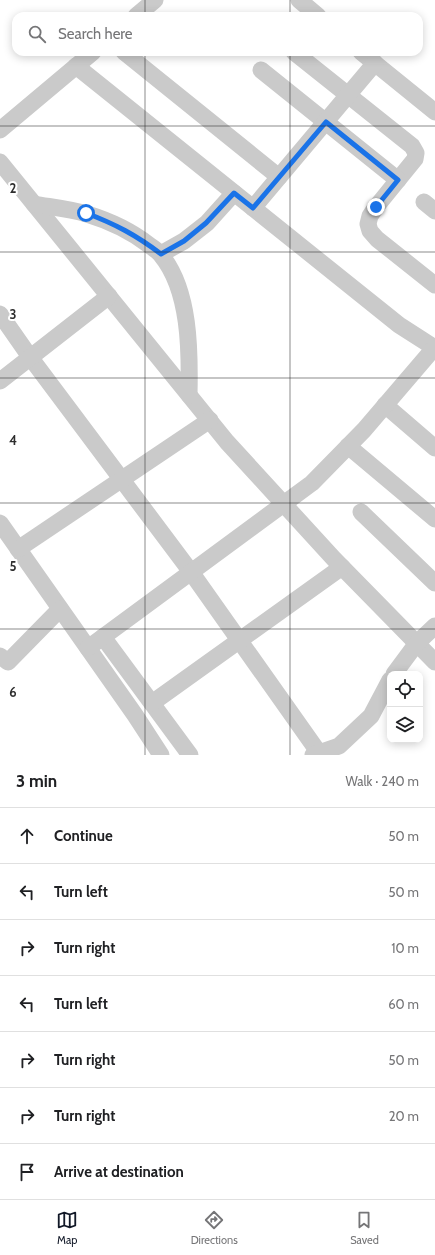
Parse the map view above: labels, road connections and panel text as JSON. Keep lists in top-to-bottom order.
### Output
{
  "page": {
    "search": "Search here",
    "heading": ["3 min", "Walk · 240 m"],
    "list": [
      ["Continue", "50 m"],
      ["Turn left", "50 m"],
      ["Turn right", "10 m"],
      ["Turn left", "60 m"],
      ["Turn right", "50 m"],
      ["Turn right", "20 m"],
      "Arrive at destination"
    ],
    "nav": ["Map", "Directions", "Saved"]
  },
  "grid": {
    "rows": [
      "2",
      "3",
      "4",
      "5",
      "6"
    ]
  }
}
